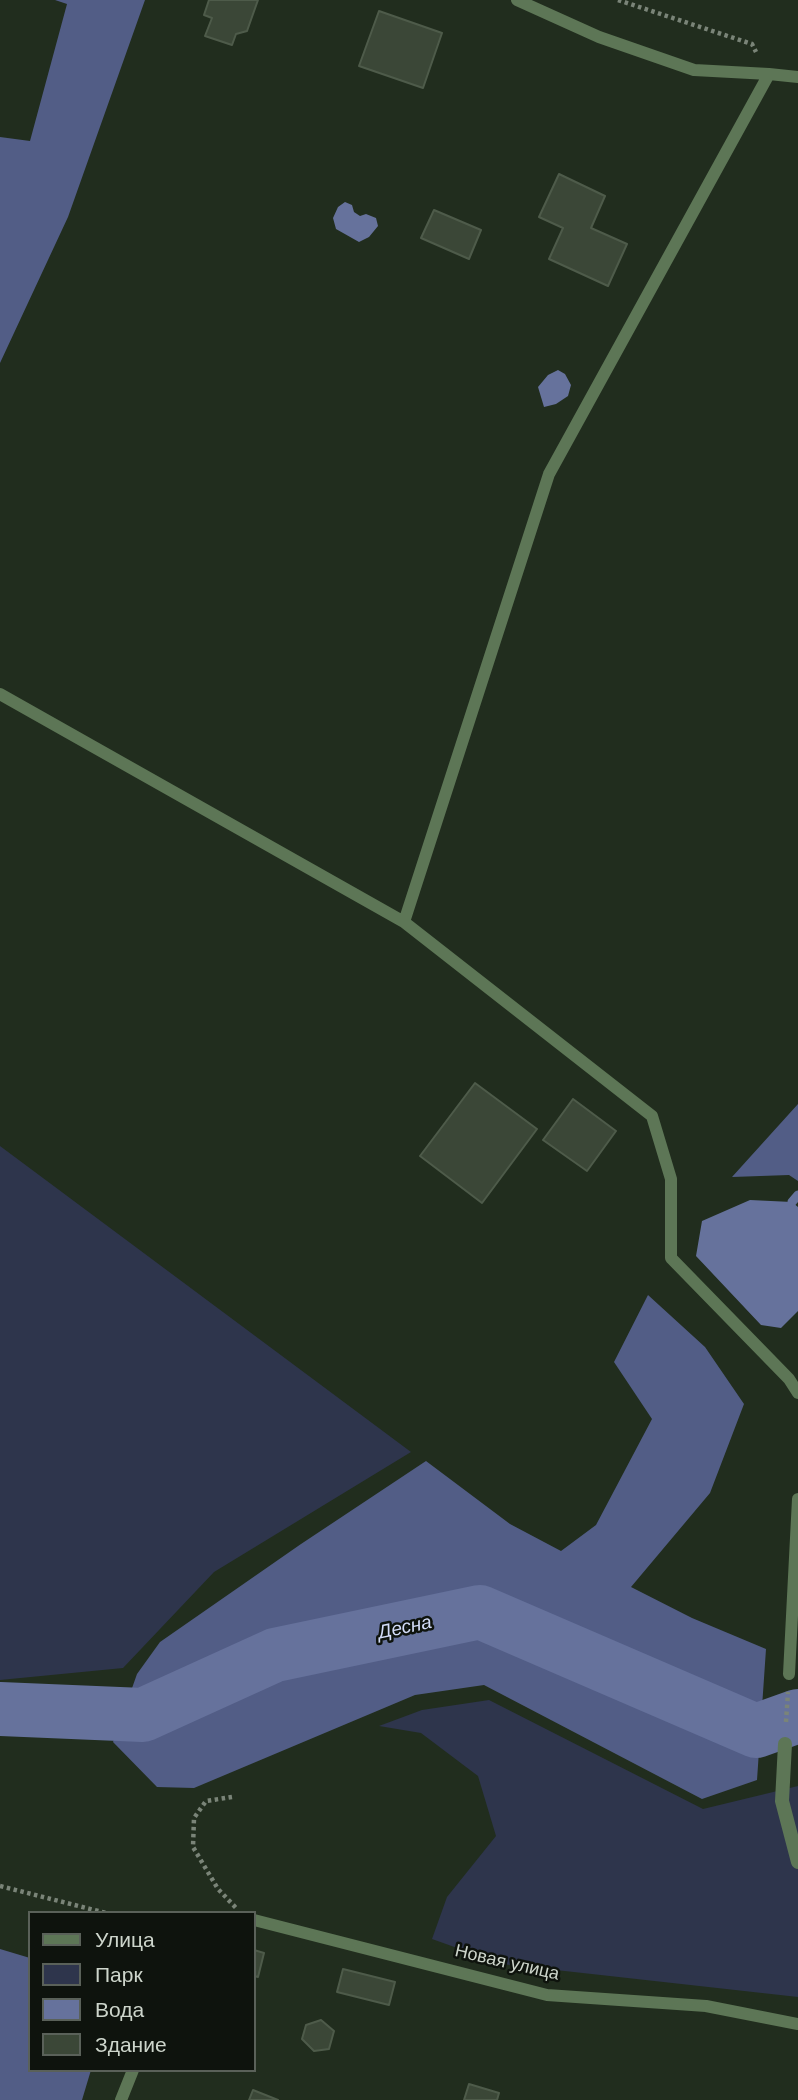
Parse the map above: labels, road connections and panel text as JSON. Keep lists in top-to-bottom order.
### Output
{
  "streets": {
    "lane": ["Новая улица"]
  },
  "water": ["Десна"],
  "legend": [
    "Улица",
    "Парк",
    "Вода",
    "Здание"
  ]
}
